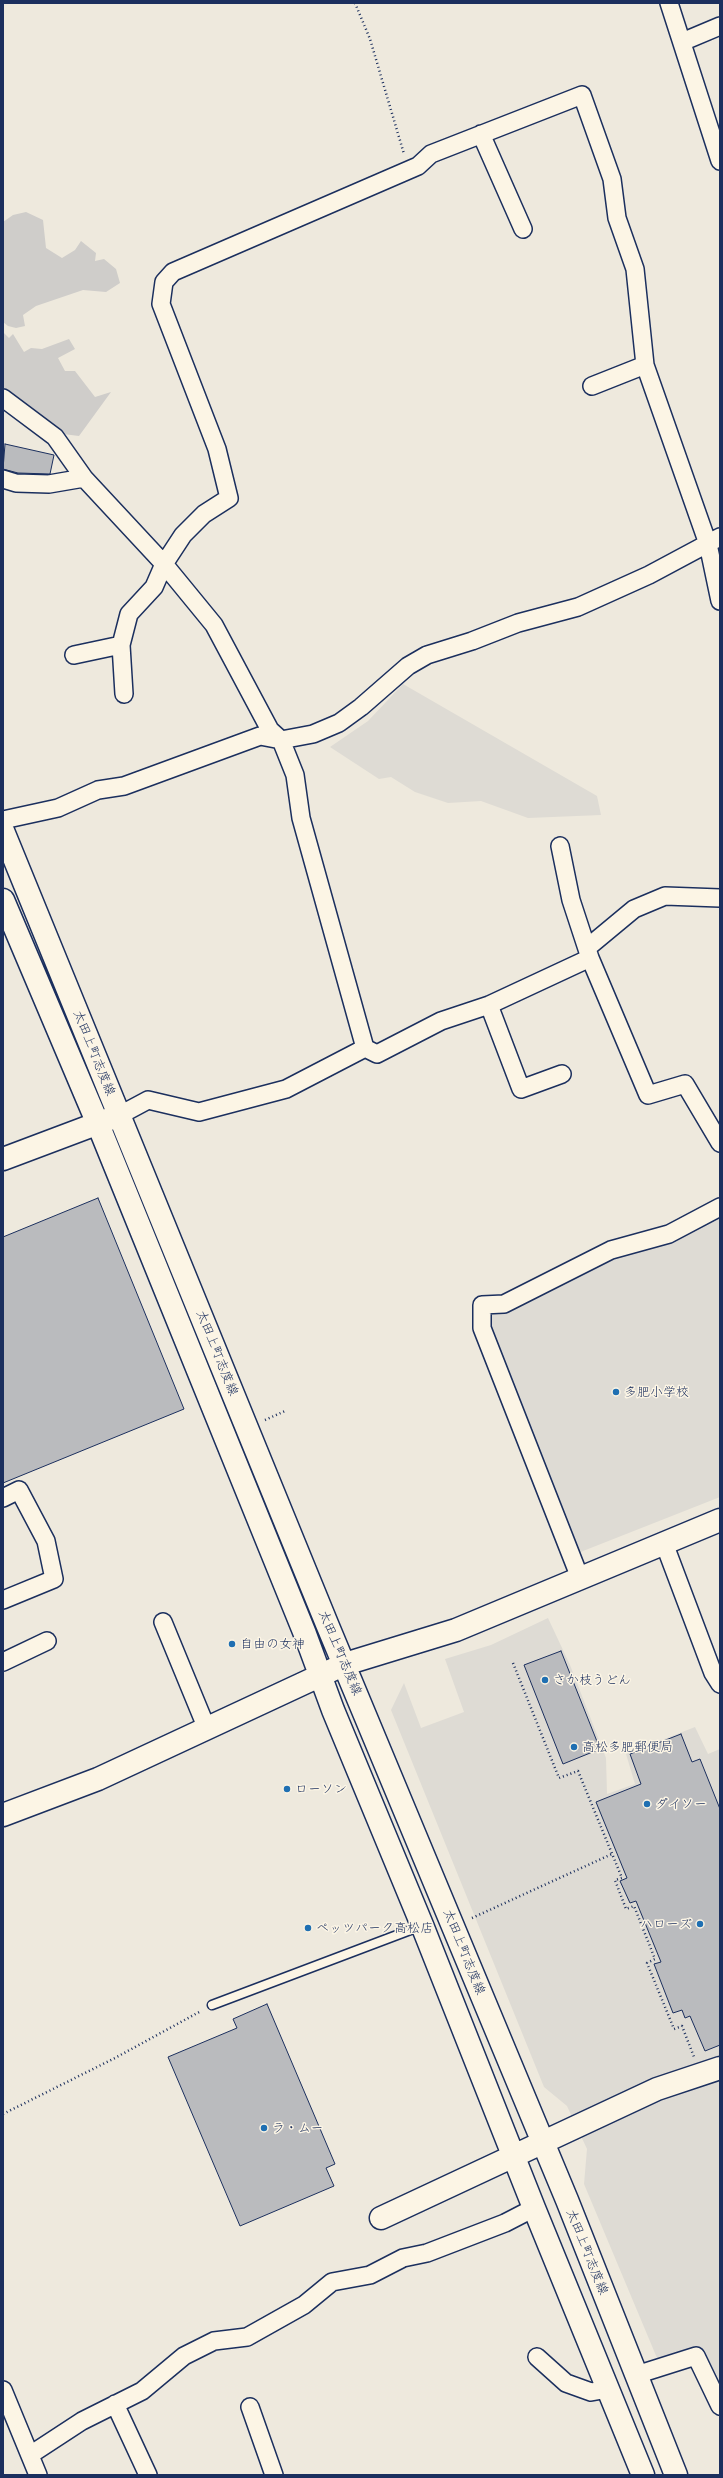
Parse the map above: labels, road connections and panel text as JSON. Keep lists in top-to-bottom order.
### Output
{
  "streets": {
    "main road": ["太田上町志度線"]
  },
  "places": [
    "多肥小学校",
    "自由の女神",
    "さか枝うどん",
    "高松多肥郵便局",
    "ローソン",
    "ダイソー",
    "ハローズ",
    "ペッツパーク高松店",
    "ラ・ムー"
  ]
}
